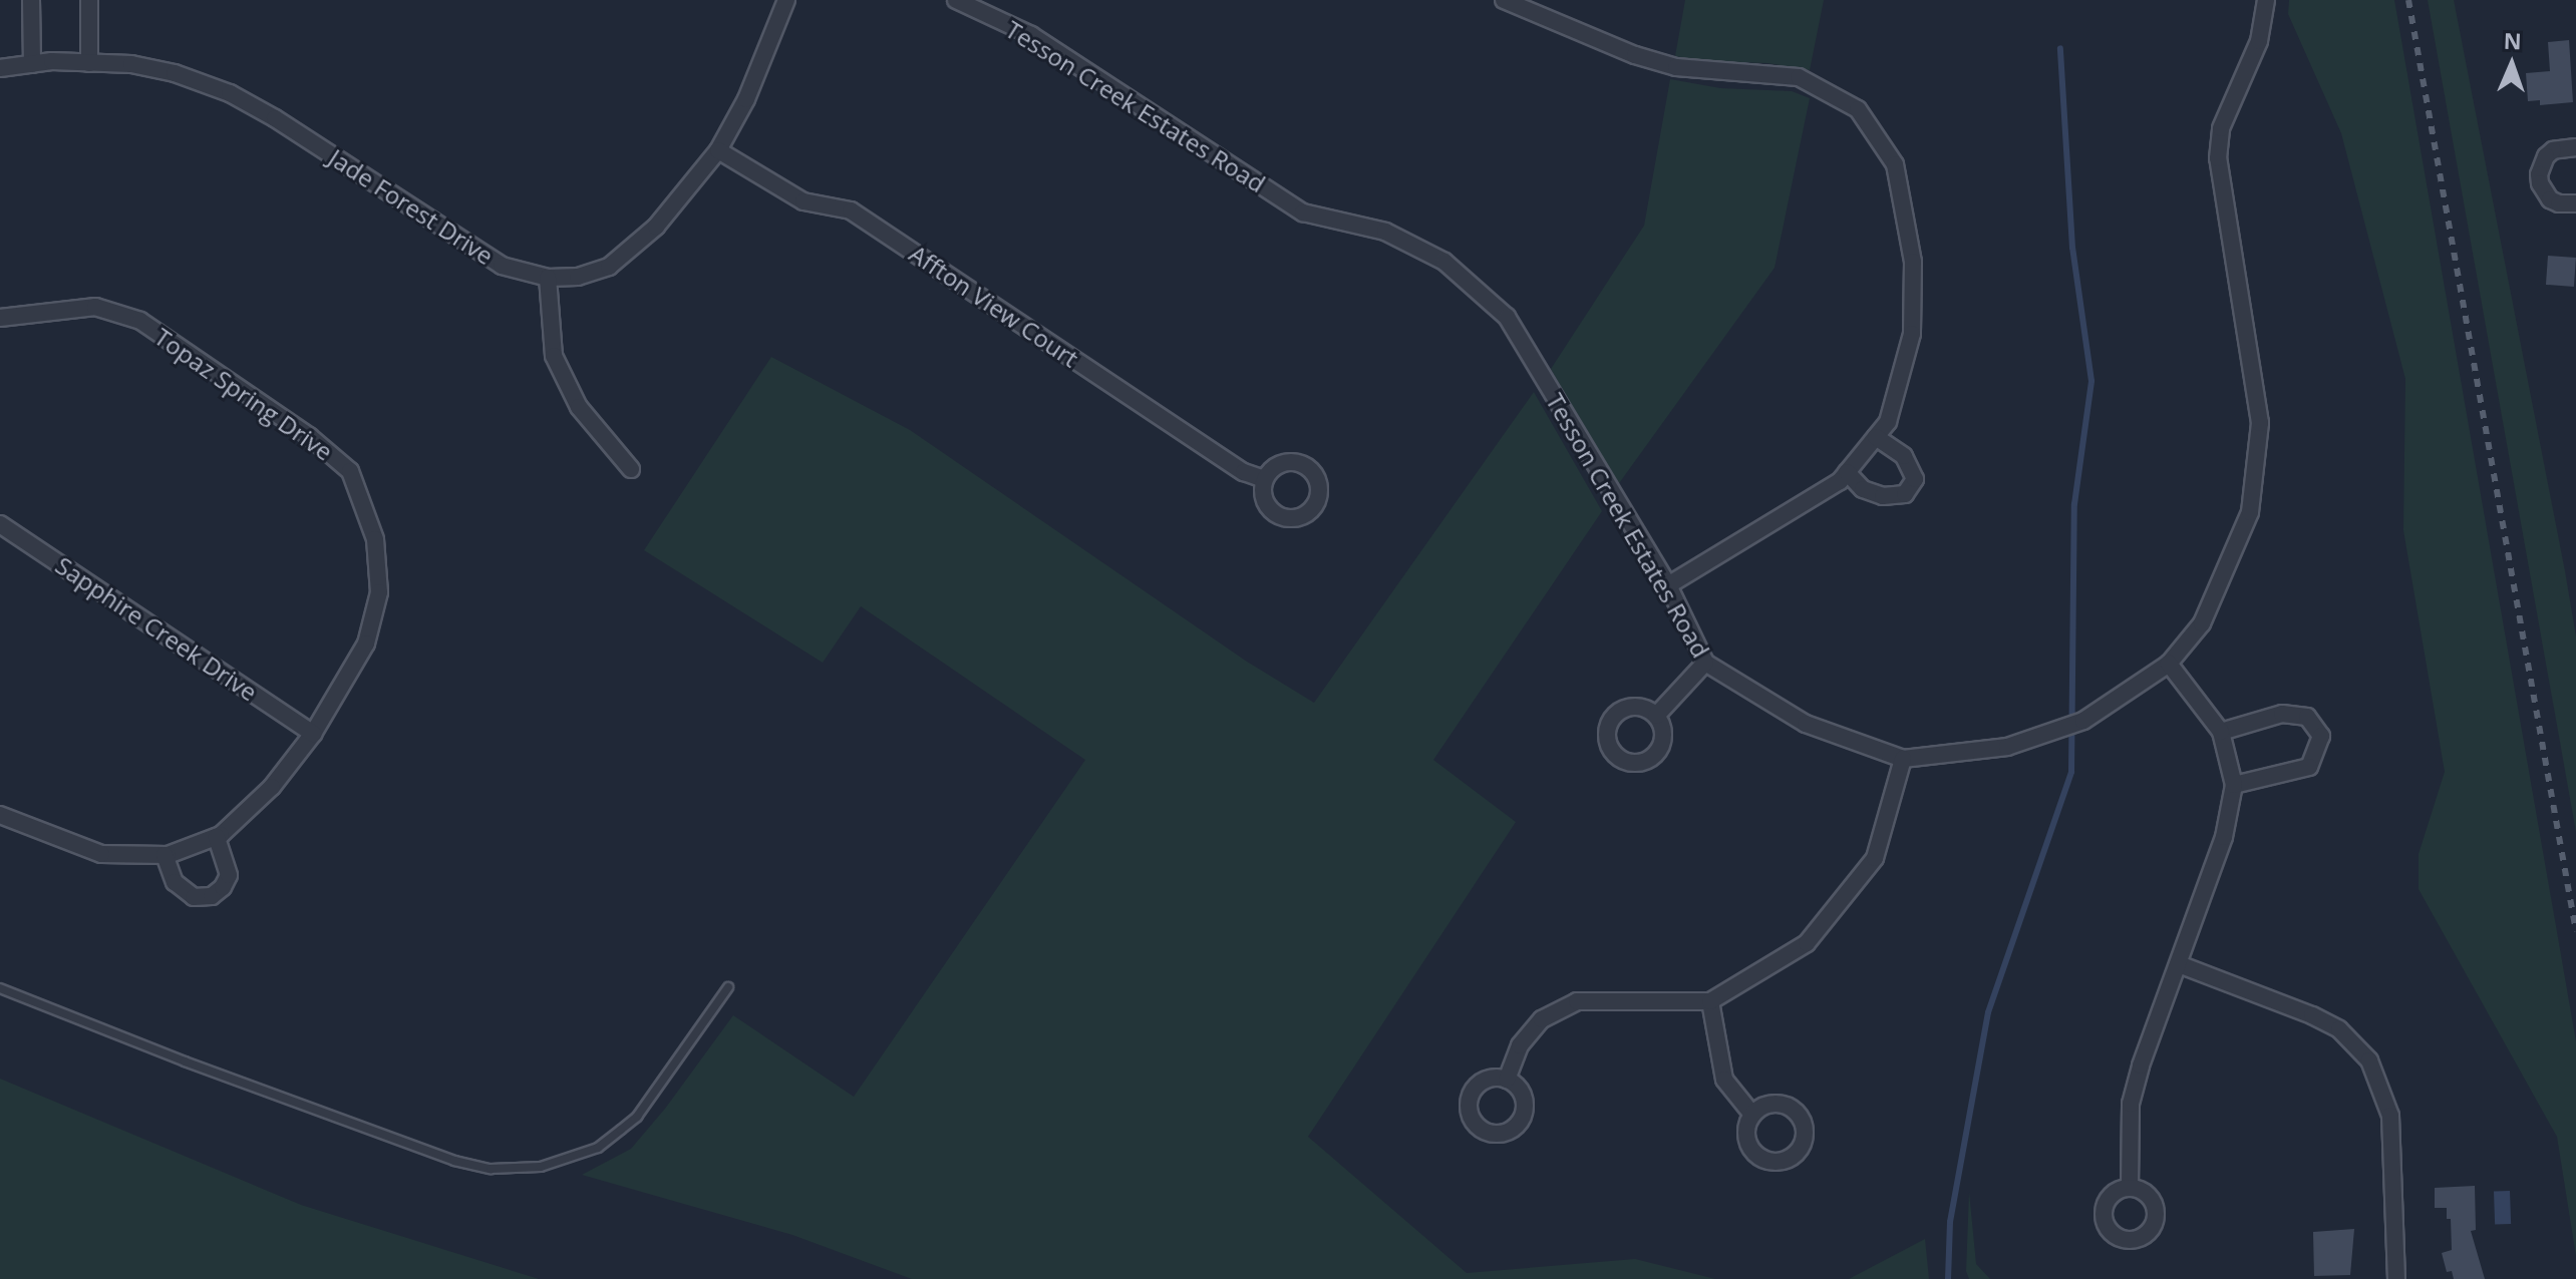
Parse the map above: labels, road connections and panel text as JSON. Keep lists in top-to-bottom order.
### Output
{
  "streets": {
    "street": [
      "Tesson Creek Estates Road",
      "Jade Forest Drive",
      "Affton View Court",
      "Topaz Spring Drive",
      "Sapphire Creek Drive"
    ]
  },
  "crossings": [
    ["Jade Forest Drive", "Affton View Court"],
    ["Topaz Spring Drive", "Sapphire Creek Drive"]
  ],
  "north": "top"
}
